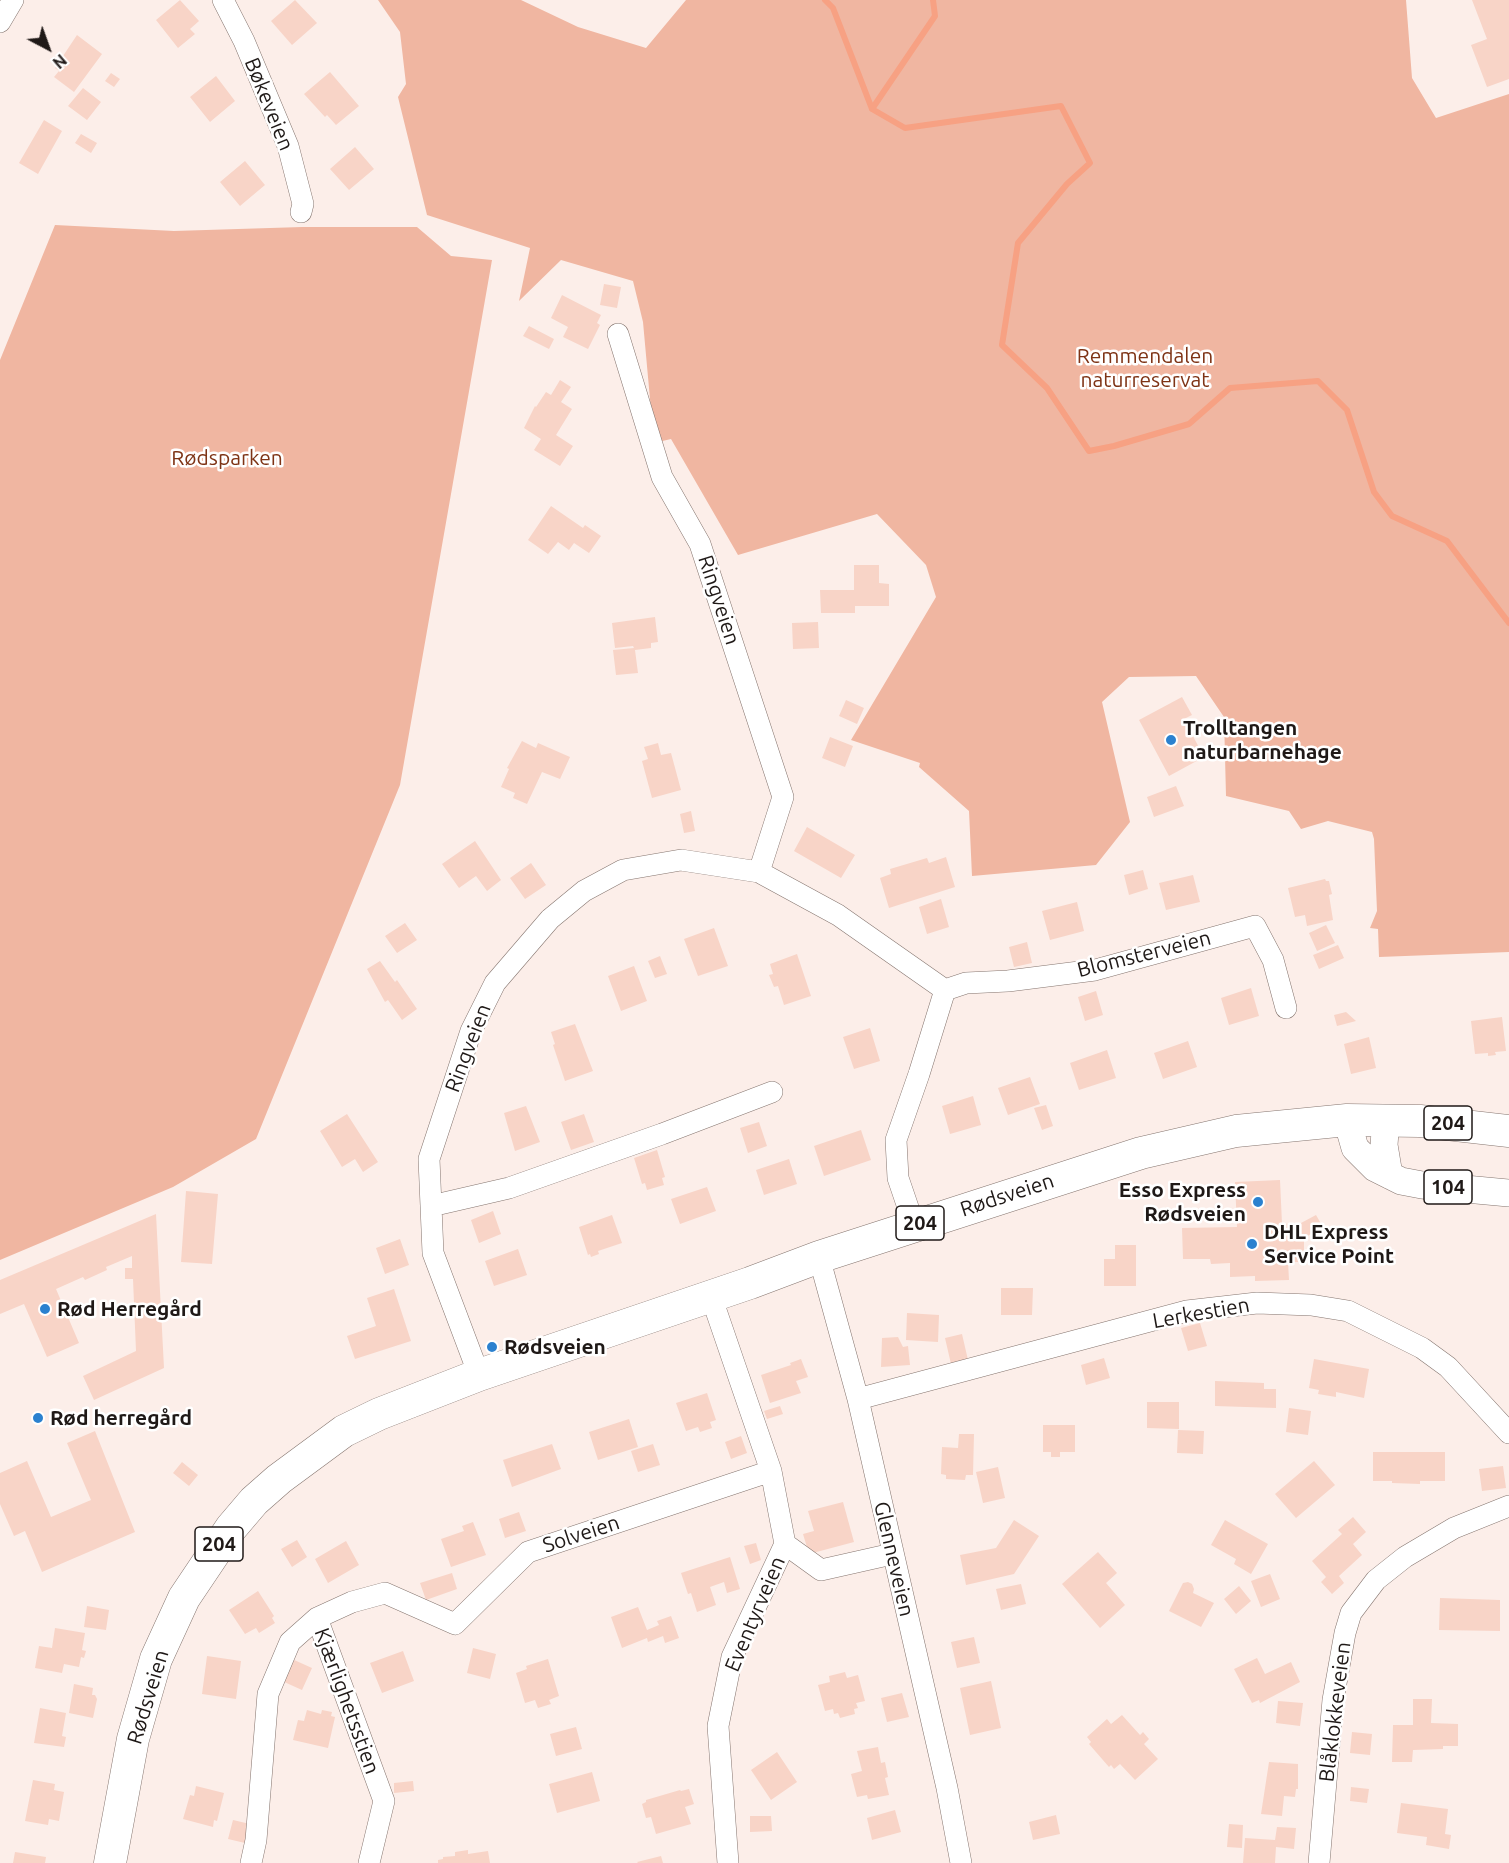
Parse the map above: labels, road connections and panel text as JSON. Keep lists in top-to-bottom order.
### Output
{
  "streets": {
    "highway": ["204", "Rødsveien"],
    "main road": ["104"],
    "street": [
      "Bøkeveien",
      "Ringveien",
      "Blomsterveien",
      "Lerkestien",
      "Solveien",
      "Glenneveien",
      "Eventyrveien",
      "Kjærlighetsstien",
      "Blåklokkeveien"
    ]
  },
  "crossings": [
    ["Ringveien", "Blomsterveien"],
    ["Ringveien", "Rødsveien"],
    ["204", "104"],
    ["204", "Rødsveien"],
    ["104", "Rødsveien"],
    ["Rødsveien", "Glenneveien"],
    ["Rødsveien", "Eventyrveien"],
    ["Lerkestien", "Glenneveien"],
    ["Solveien", "Eventyrveien"],
    ["Solveien", "Kjærlighetsstien"],
    ["Glenneveien", "Eventyrveien"]
  ],
  "parks": ["Remmendalen naturreservat", "Rødsparken"],
  "places": [
    "Trolltangen naturbarnehage",
    "Esso Express Rødsveien",
    "DHL Express Service Point",
    "Rød Herregård",
    "Rødsveien",
    "Rød herregård"
  ],
  "north": "bottom right"
}
